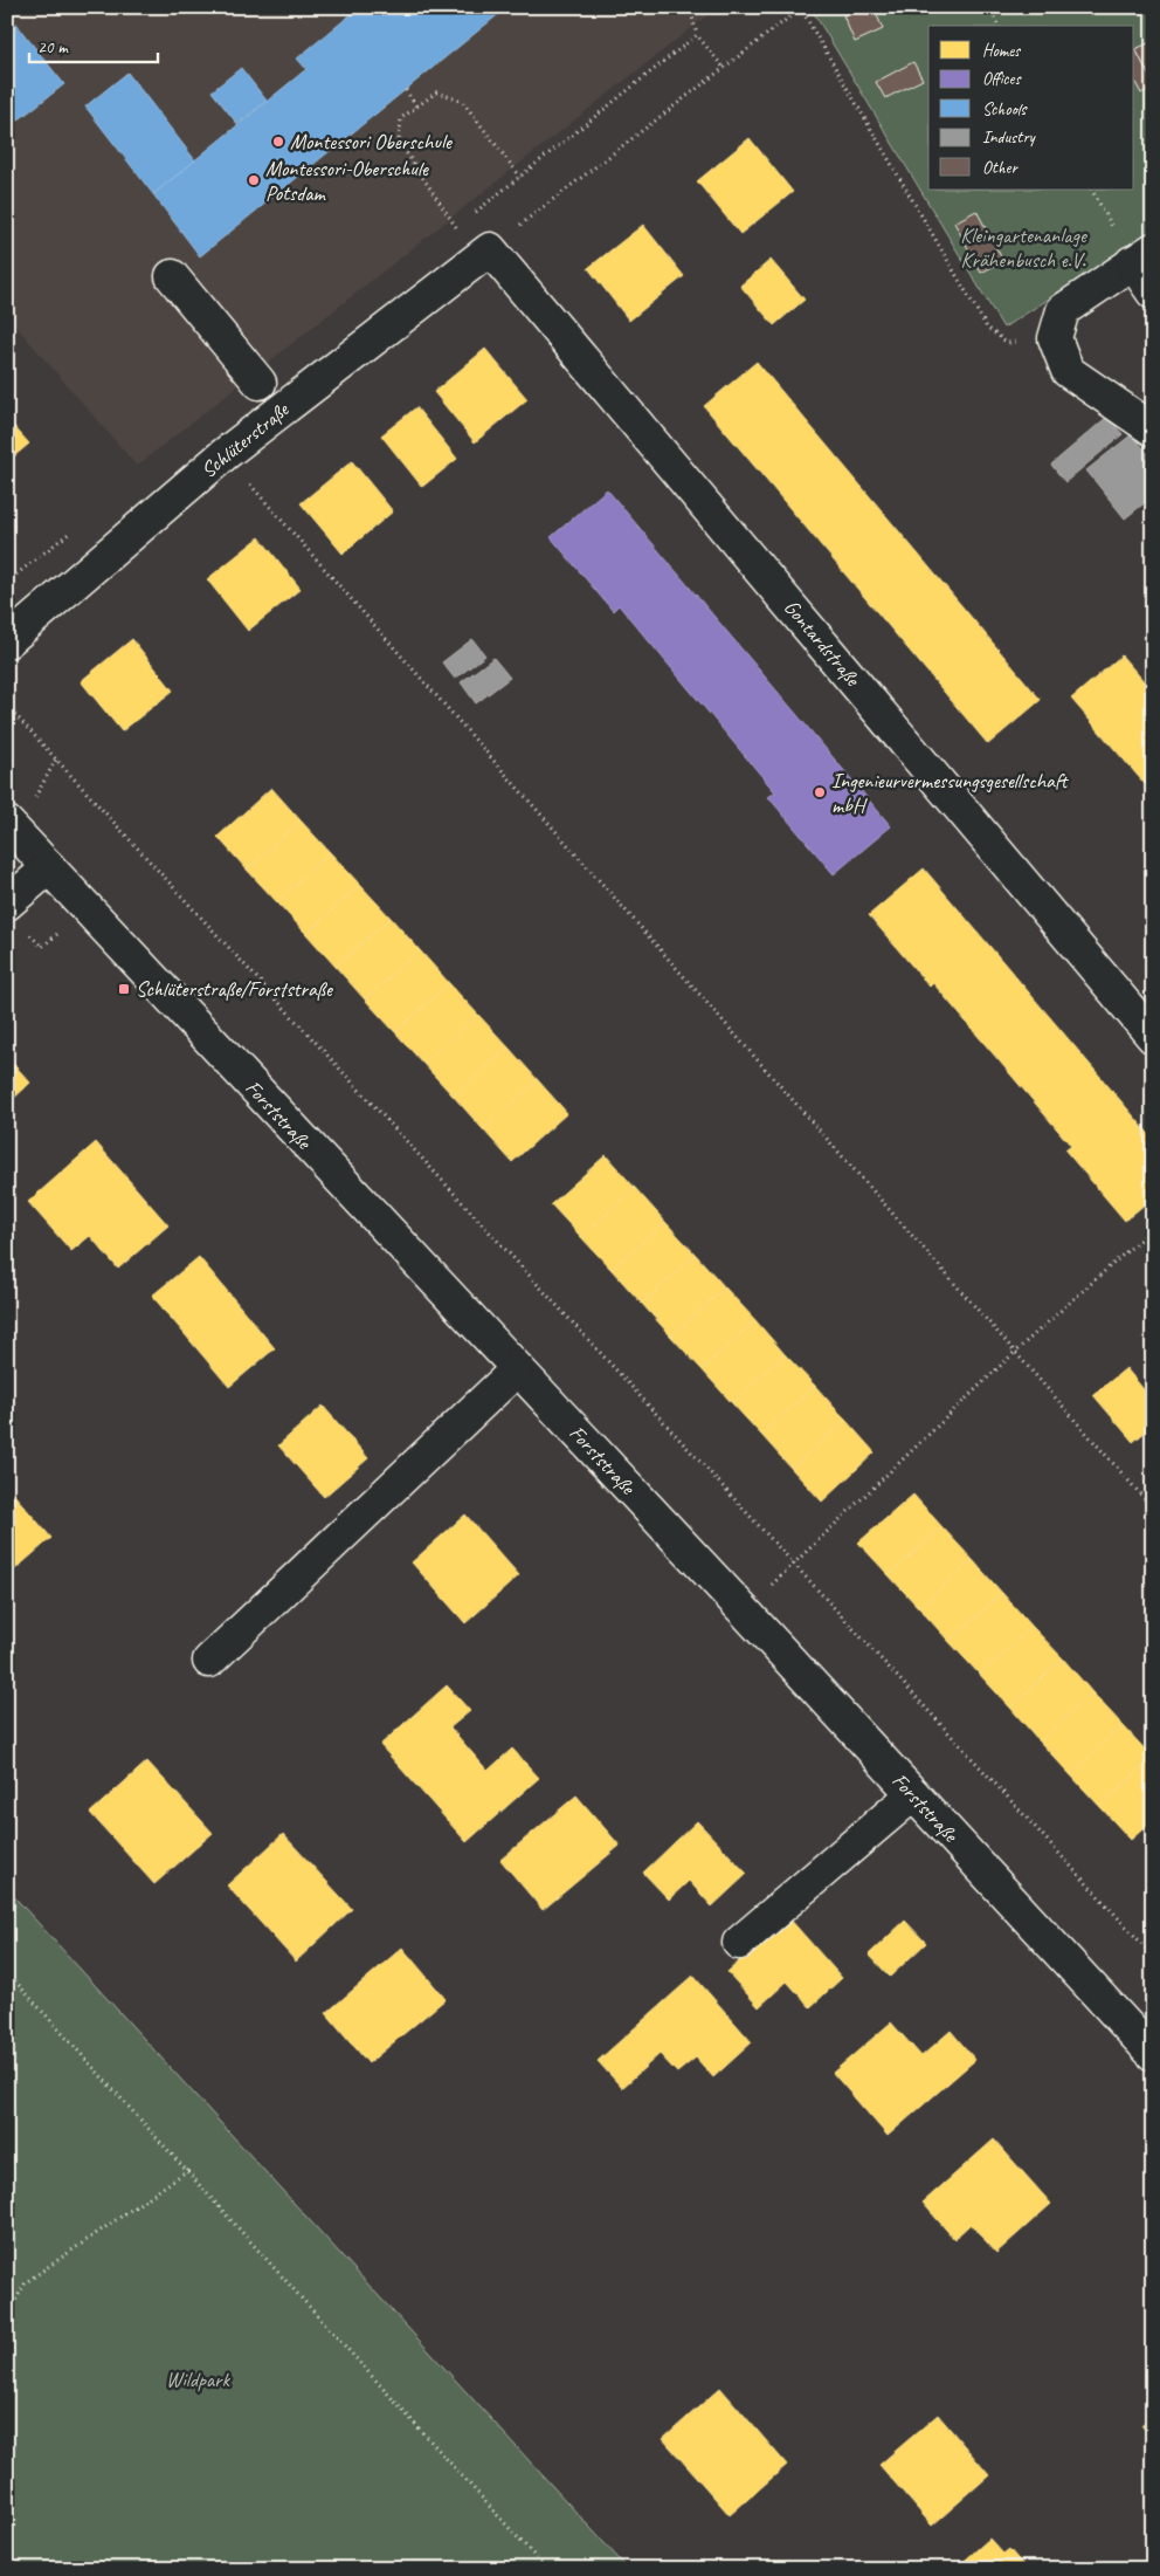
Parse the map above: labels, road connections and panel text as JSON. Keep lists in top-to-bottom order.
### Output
{
  "streets": {
    "street": ["Schlüterstraße", "Gontardstraße", "Forststraße"]
  },
  "crossings": [
    ["Schlüterstraße", "Gontardstraße"]
  ],
  "parks": ["Kleingartenanlage Krähenbusch e.V.", "Wildpark"],
  "places": {
    "other": ["Montessori Oberschule", "Montessori-Oberschule Potsdam", "Ingenieurvermessungsgesellschaft mbH"],
    "transit": ["Schlüterstraße/Forststraße"]
  },
  "legend": [
    "Homes",
    "Offices",
    "Schools",
    "Industry",
    "Other"
  ],
  "scale_bar": "20 m"
}
